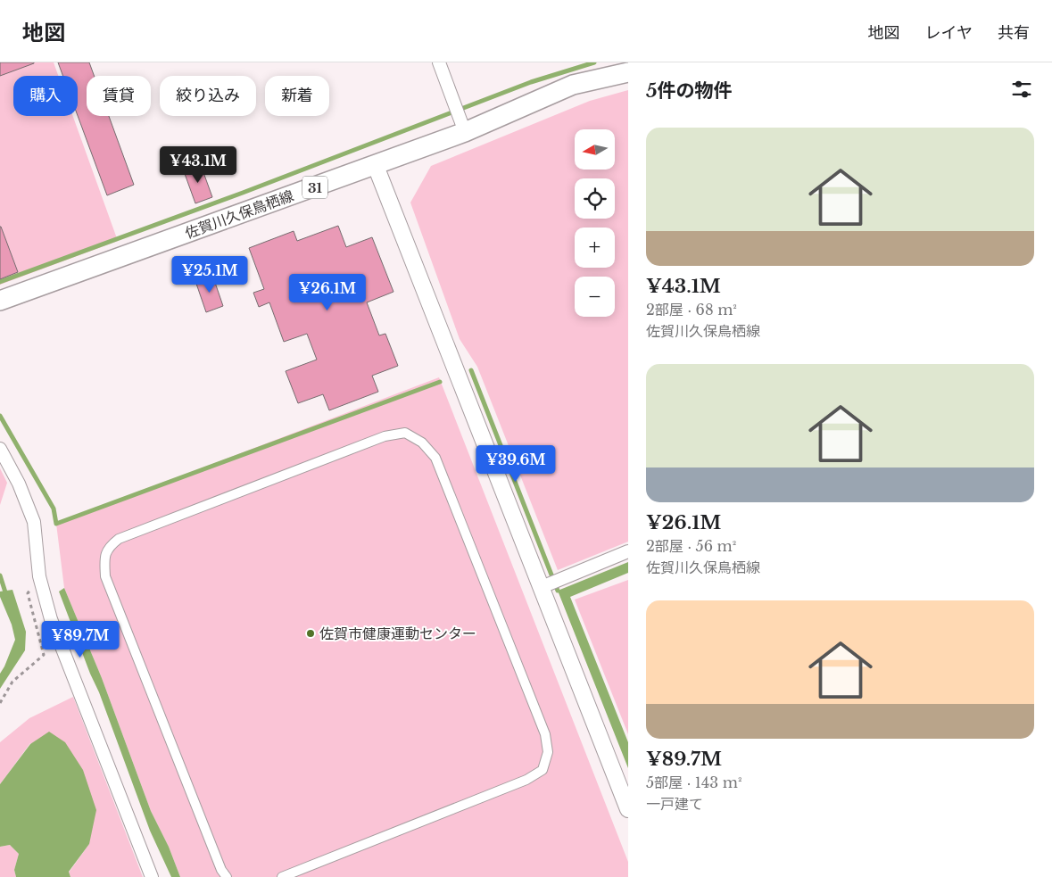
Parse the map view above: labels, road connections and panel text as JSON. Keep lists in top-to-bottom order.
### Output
{
  "streets": {
    "main road": ["31", "佐賀川久保鳥栖線"]
  },
  "places": ["佐賀市健康運動センター"],
  "north": "left",
  "page": {
    "header": "地図",
    "nav": ["地図", "レイヤ", "共有"],
    "heading": "5件の物件",
    "chip": [
      "購入",
      "賃貸",
      "絞り込み",
      "新着"
    ],
    "list": [
      {
        "name": "¥43.1M",
        "note": "2部屋 · 68 m² · 佐賀川久保鳥栖線"
      },
      {
        "name": "¥26.1M",
        "note": "2部屋 · 56 m² · 佐賀川久保鳥栖線"
      },
      {
        "name": "¥89.7M",
        "note": "5部屋 · 143 m² · 一戸建て"
      }
    ],
    "map_buttons": ["+", "−"],
    "price": [
      "¥43.1M",
      "¥25.1M",
      "¥26.1M",
      "¥39.6M",
      "¥89.7M"
    ]
  }
}
